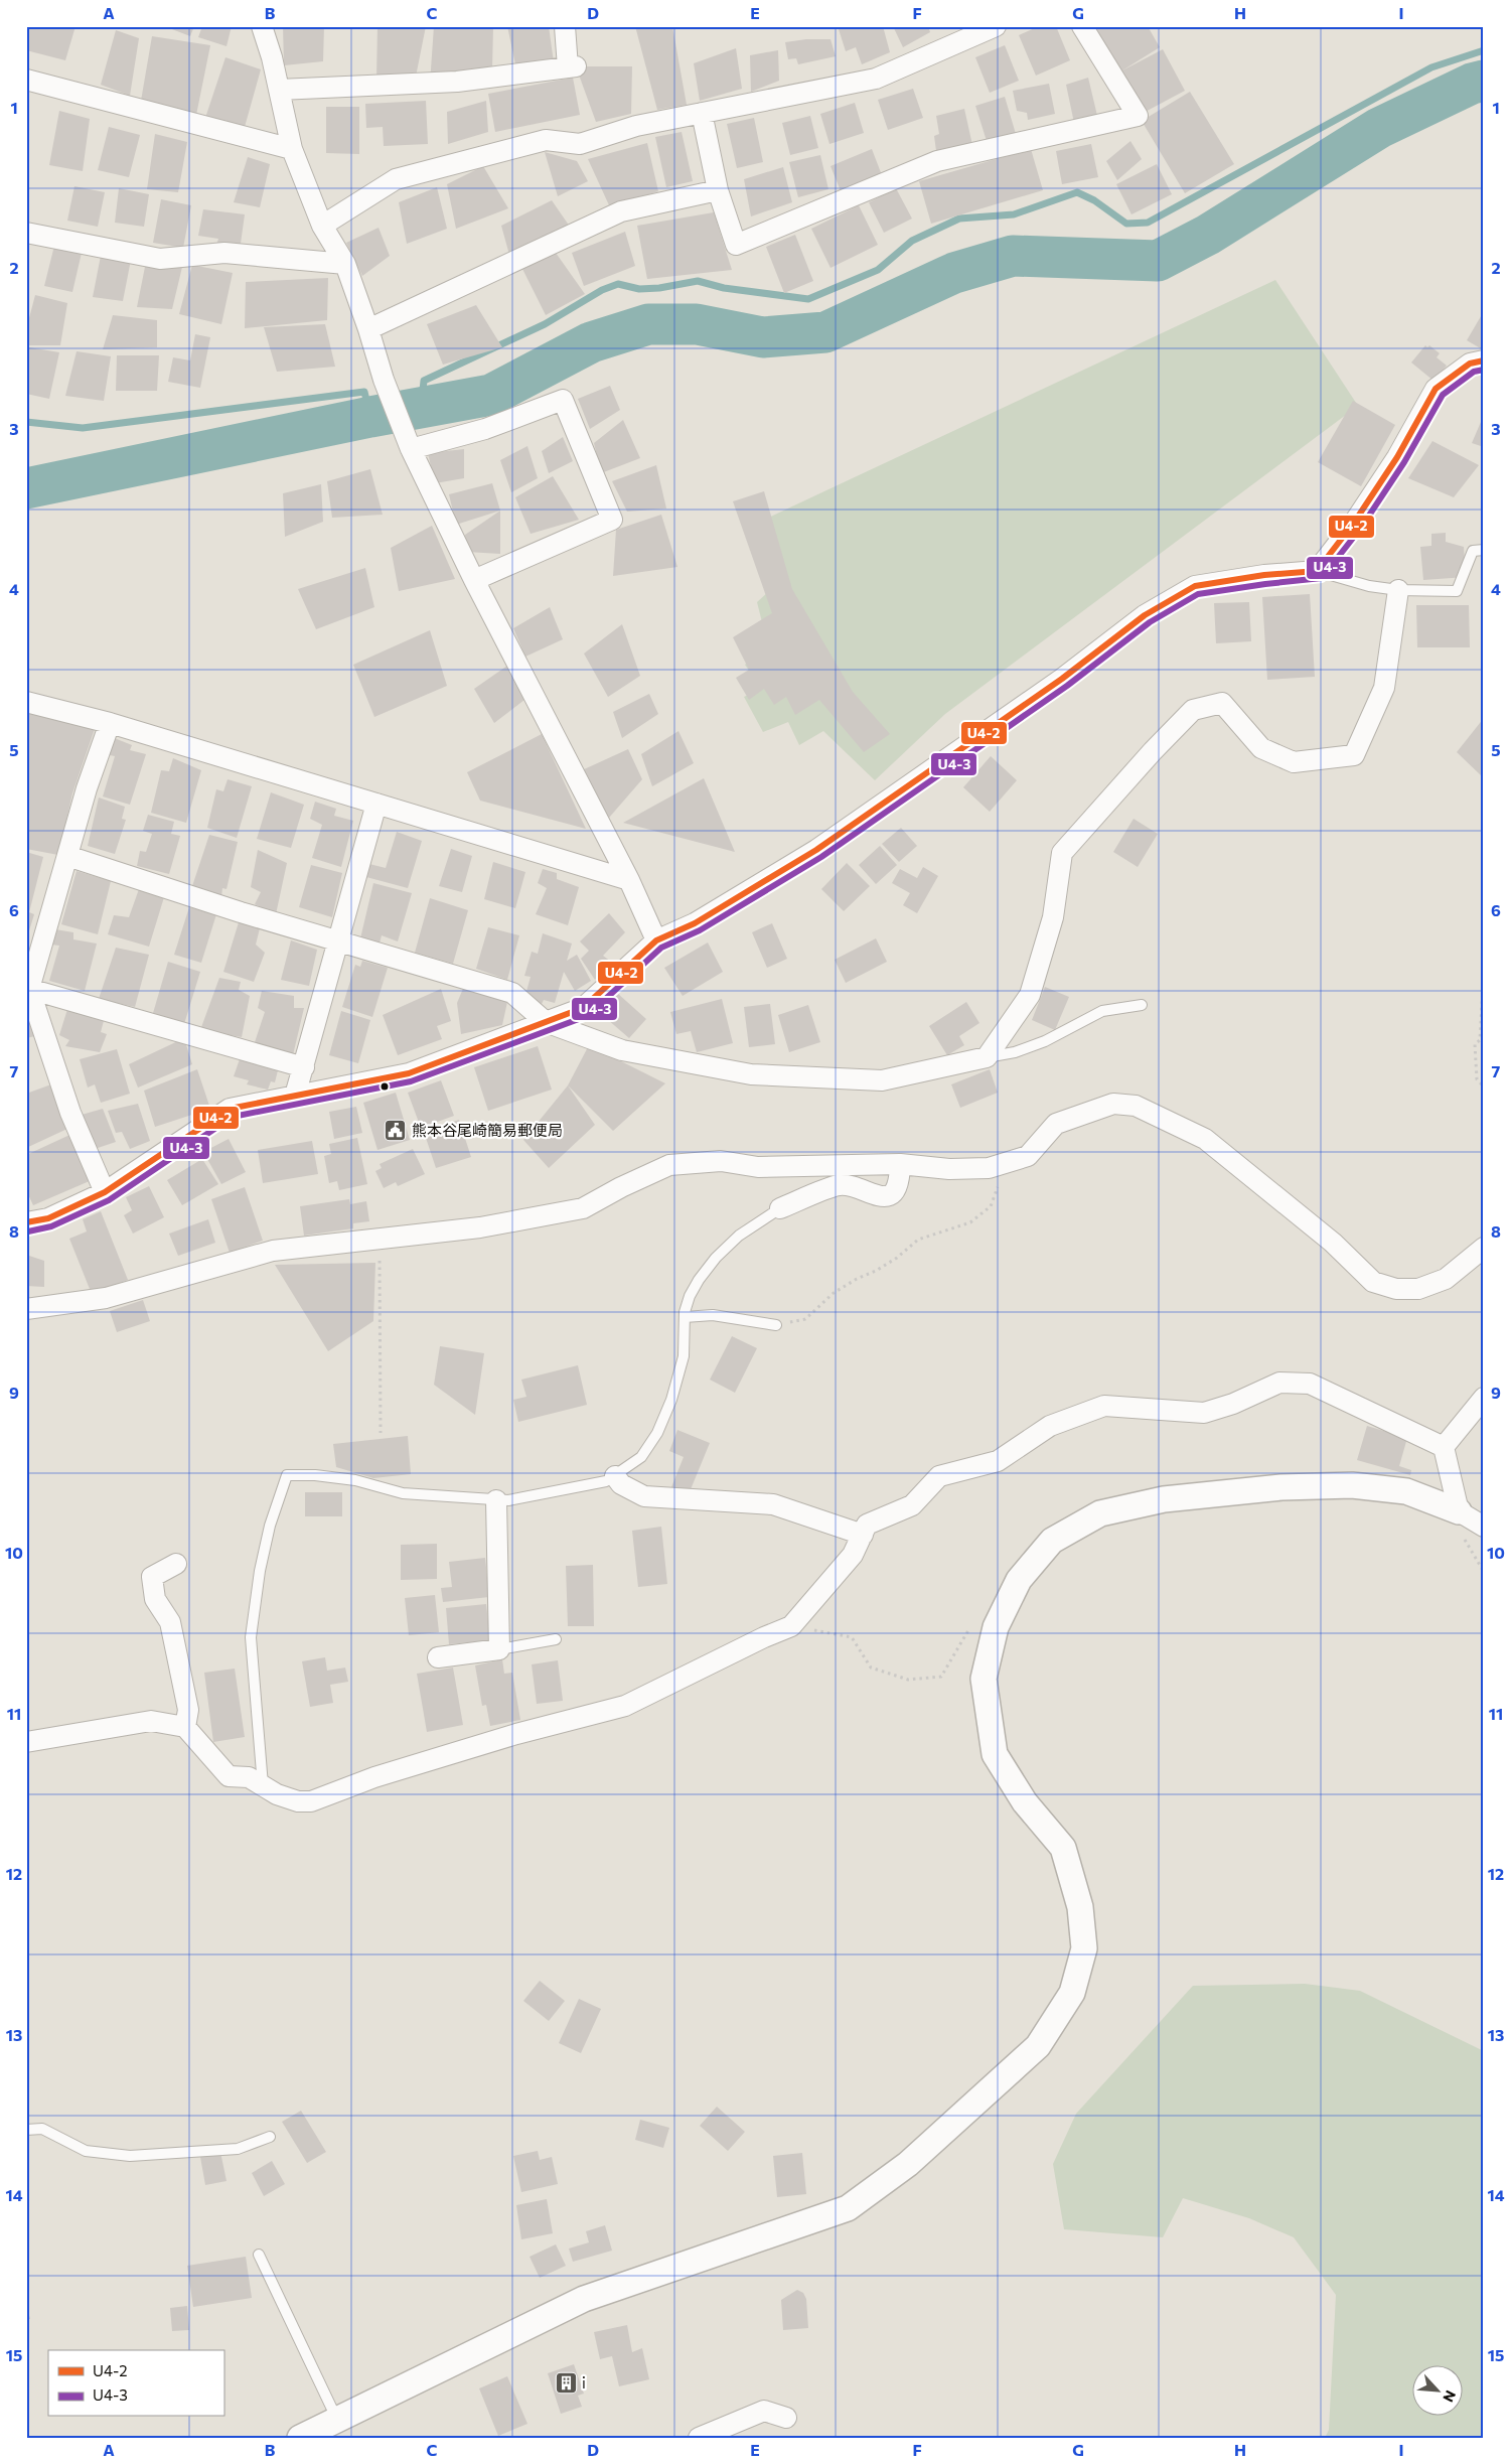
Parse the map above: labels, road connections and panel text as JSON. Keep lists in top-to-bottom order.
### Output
{
  "places": {
    "public building": ["熊本谷尾崎簡易郵便局"],
    "building": ["i"]
  },
  "lines": ["transit line U4-2", "transit line U4-3"],
  "legend": ["U4-2", "U4-3"],
  "north": "bottom right",
  "grid": {
    "columns": [
      "A",
      "B",
      "C",
      "D",
      "E",
      "F",
      "G",
      "H",
      "I"
    ],
    "rows": [
      "1",
      "2",
      "3",
      "4",
      "5",
      "6",
      "7",
      "8",
      "9",
      "10",
      "11",
      "12",
      "13",
      "14",
      "15"
    ]
  }
}
